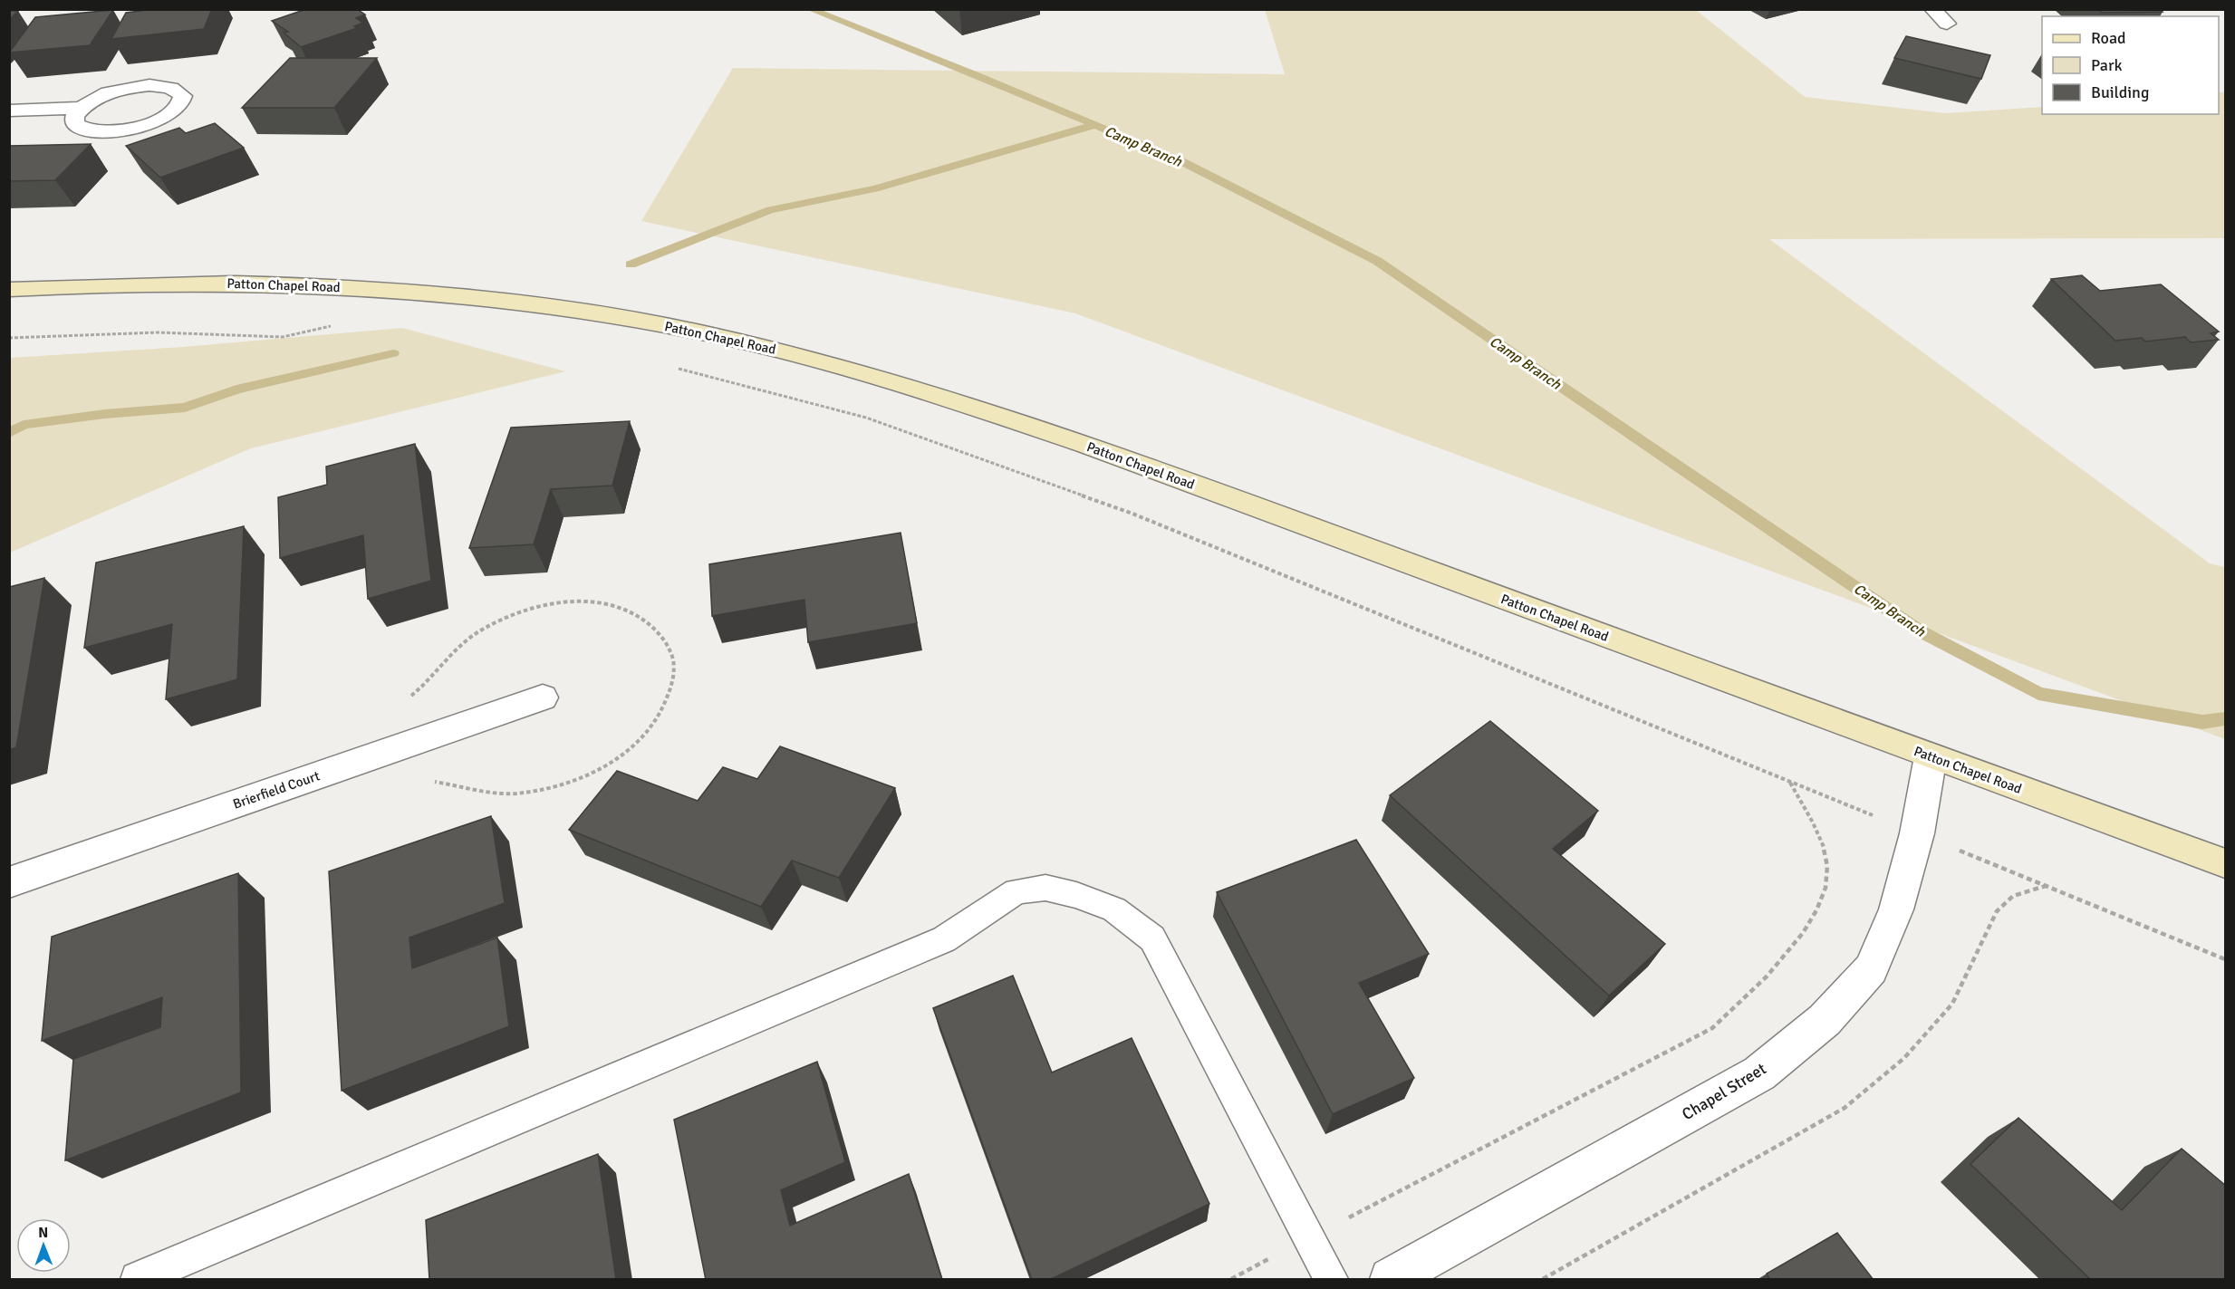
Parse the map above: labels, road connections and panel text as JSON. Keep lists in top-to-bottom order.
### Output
{
  "streets": {
    "street": ["Patton Chapel Road", "Brierfield Court", "Chapel Street"]
  },
  "crossings": [
    ["Patton Chapel Road", "Chapel Street"]
  ],
  "water": ["Camp Branch"],
  "legend": ["Road", "Park", "Building"],
  "north": "top"
}
